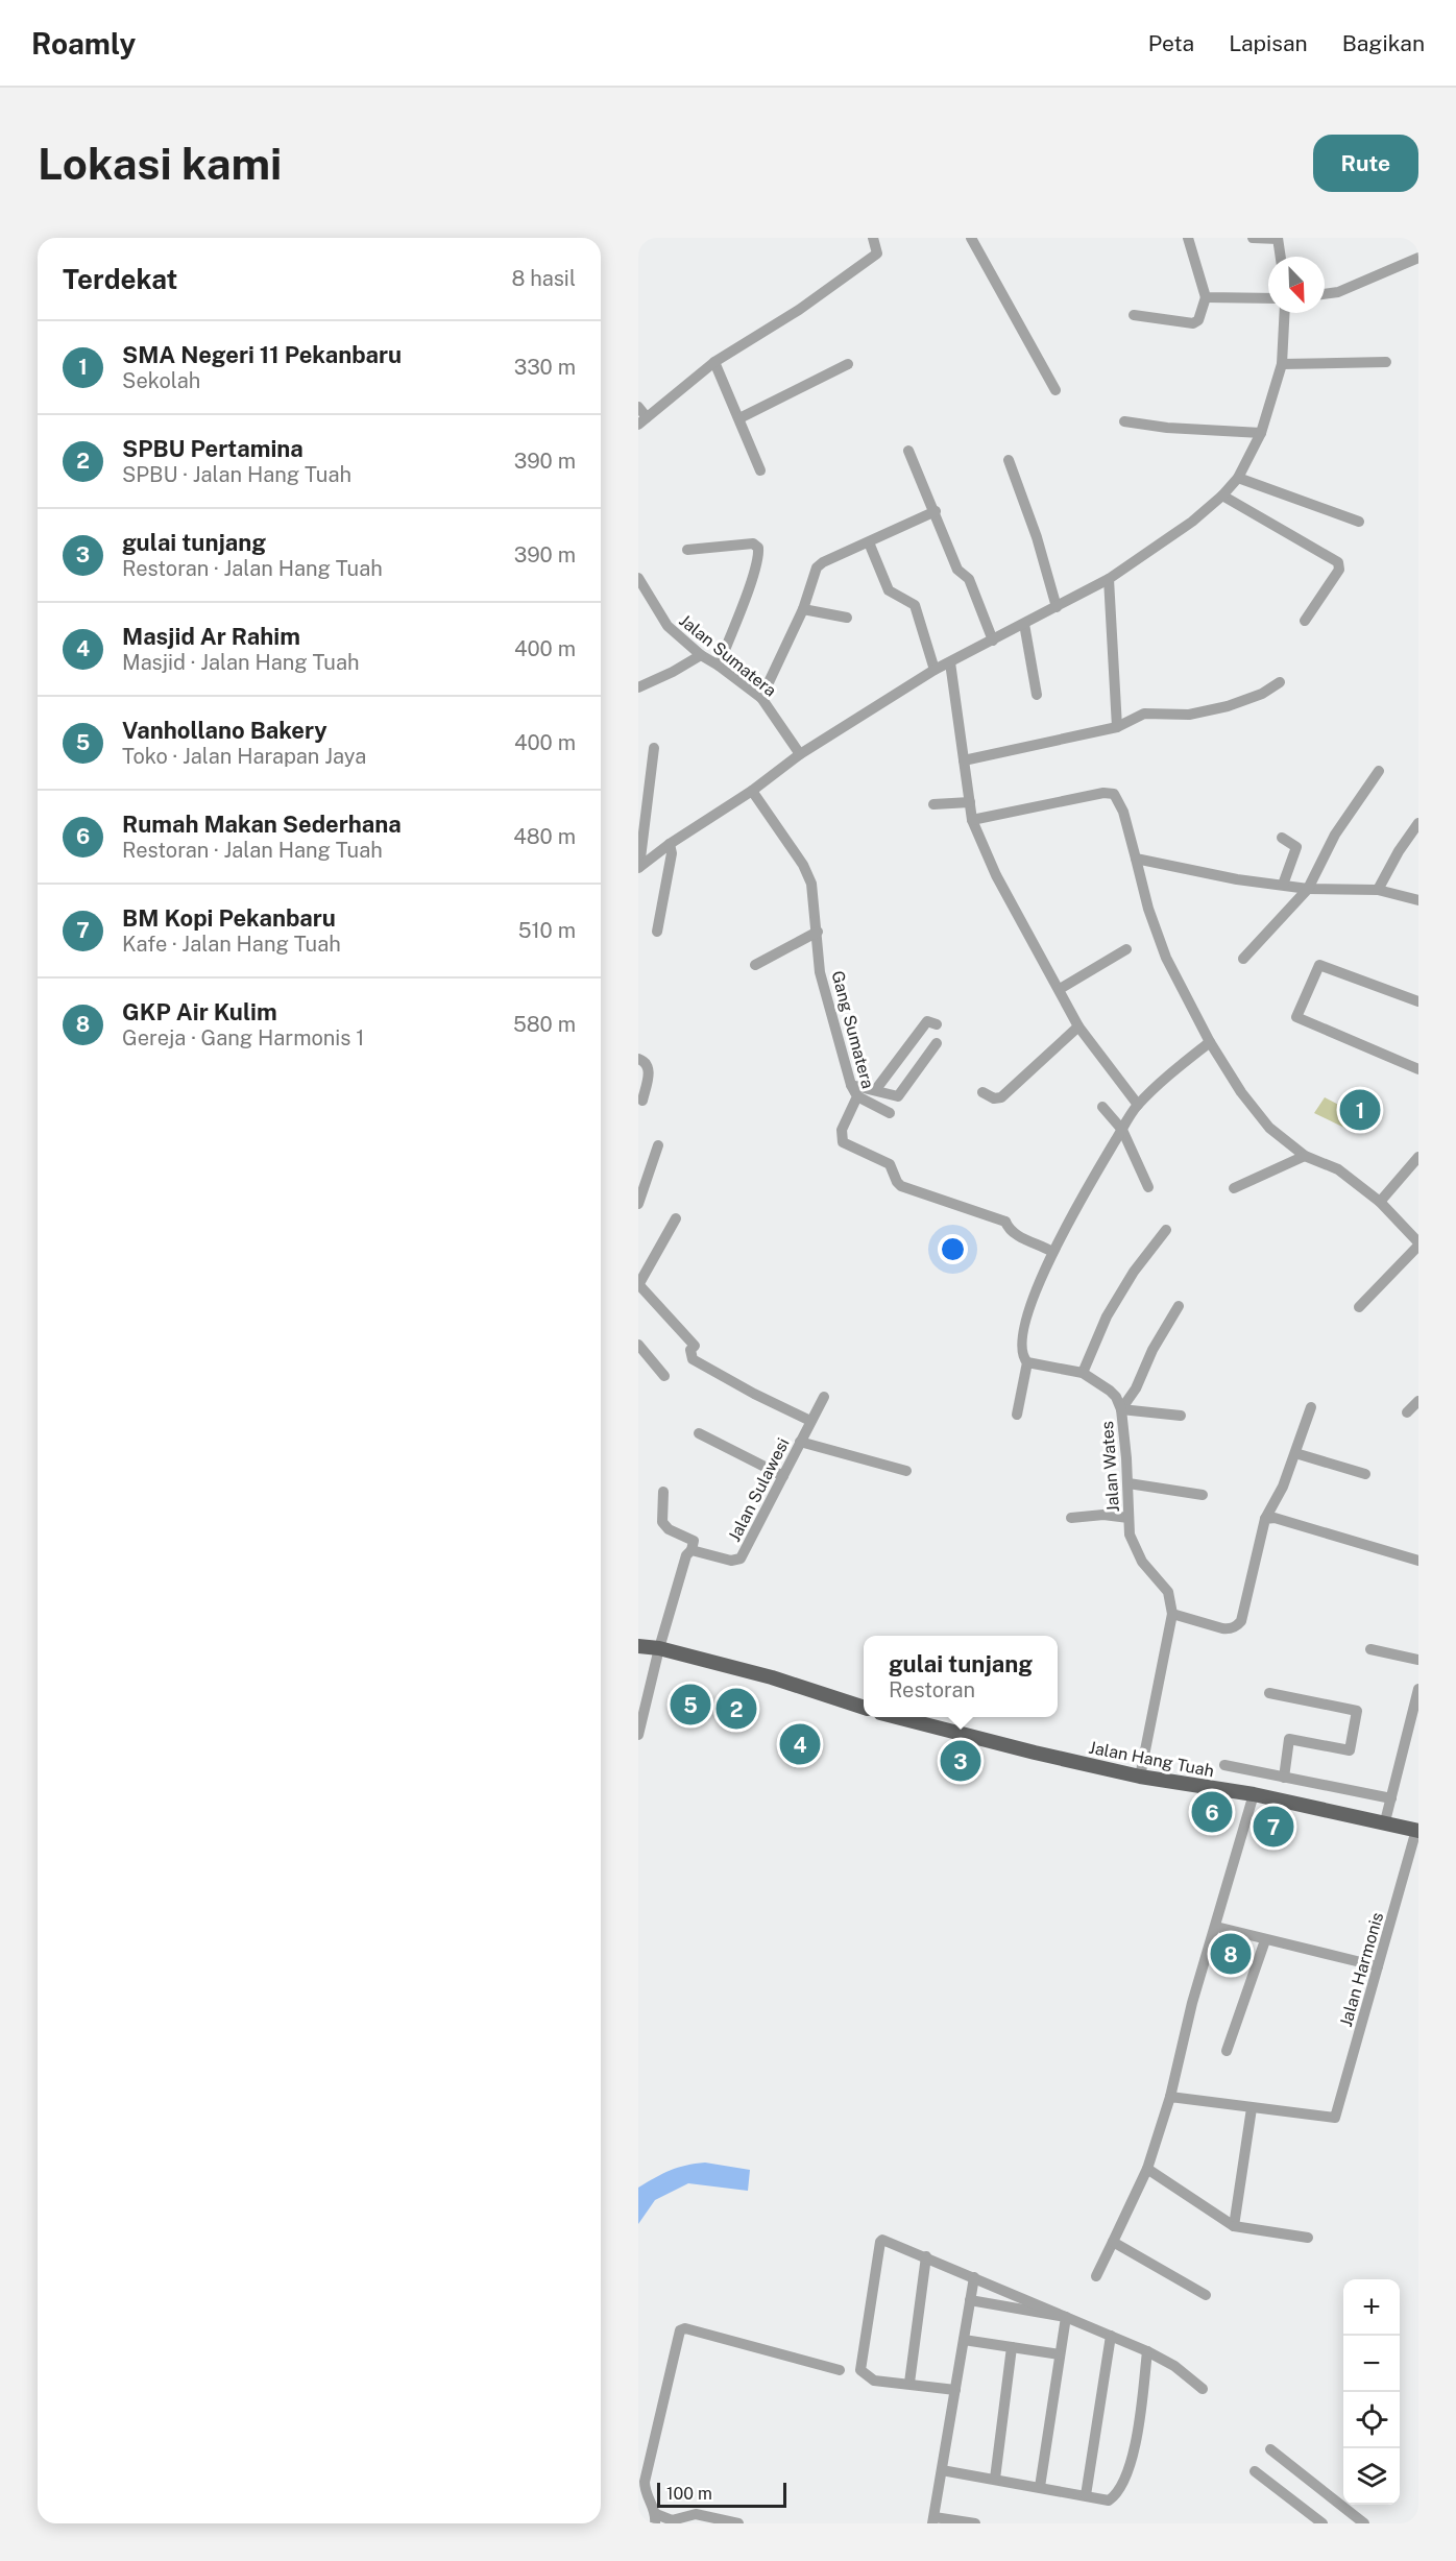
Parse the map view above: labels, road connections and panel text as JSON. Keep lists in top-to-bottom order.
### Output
{
  "streets": {
    "main road": ["Jalan Hang Tuah"],
    "street": [
      "Jalan Sumatera",
      "Gang Sumatera",
      "Jalan Wates",
      "Jalan Sulawesi",
      "Jalan Harmonis"
    ]
  },
  "crossings": [
    ["Jalan Hang Tuah", "Jalan Harmonis"]
  ],
  "scale_bar": "100 m",
  "north": "bottom right",
  "page": {
    "header": "Roamly",
    "nav": ["Peta", "Lapisan", "Bagikan"],
    "buttons": "Rute",
    "title": "Lokasi kami",
    "heading": ["Terdekat", "8 hasil"],
    "list": [
      {
        "mark": "1",
        "name": "SMA Negeri 11 Pekanbaru",
        "note": "Sekolah",
        "value": "330 m"
      },
      {
        "mark": "2",
        "name": "SPBU Pertamina",
        "note": "SPBU · Jalan Hang Tuah",
        "value": "390 m"
      },
      {
        "mark": "3",
        "name": "gulai tunjang",
        "note": "Restoran · Jalan Hang Tuah",
        "value": "390 m"
      },
      {
        "mark": "4",
        "name": "Masjid Ar Rahim",
        "note": "Masjid · Jalan Hang Tuah",
        "value": "400 m"
      },
      {
        "mark": "5",
        "name": "Vanhollano Bakery",
        "note": "Toko · Jalan Harapan Jaya",
        "value": "400 m"
      },
      {
        "mark": "6",
        "name": "Rumah Makan Sederhana",
        "note": "Restoran · Jalan Hang Tuah",
        "value": "480 m"
      },
      {
        "mark": "7",
        "name": "BM Kopi Pekanbaru",
        "note": "Kafe · Jalan Hang Tuah",
        "value": "510 m"
      },
      {
        "mark": "8",
        "name": "GKP Air Kulim",
        "note": "Gereja · Gang Harmonis 1",
        "value": "580 m"
      }
    ],
    "pins": [
      "1",
      "5",
      "2",
      "4",
      "3",
      "6",
      "7",
      "8"
    ],
    "popup": ["gulai tunjang", "Restoran"],
    "map_buttons": ["+", "−"],
    "scale": "100 m"
  }
}
